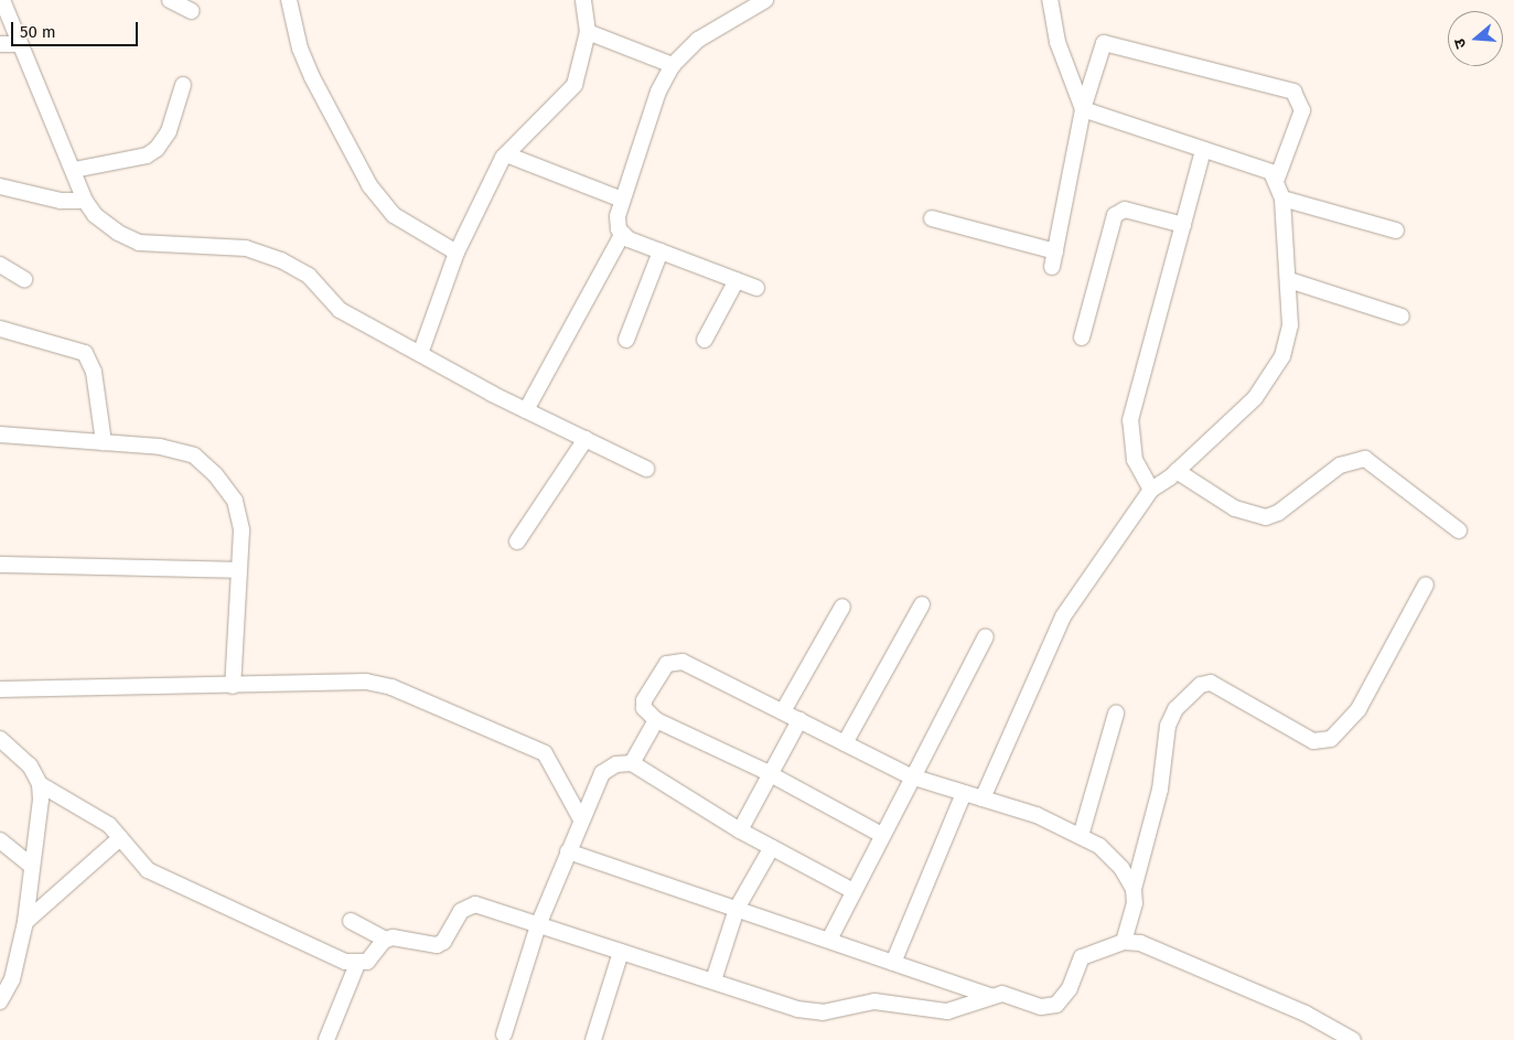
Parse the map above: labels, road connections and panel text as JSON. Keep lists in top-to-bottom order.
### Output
{
  "scale_bar": "50 m",
  "north": "left"
}
